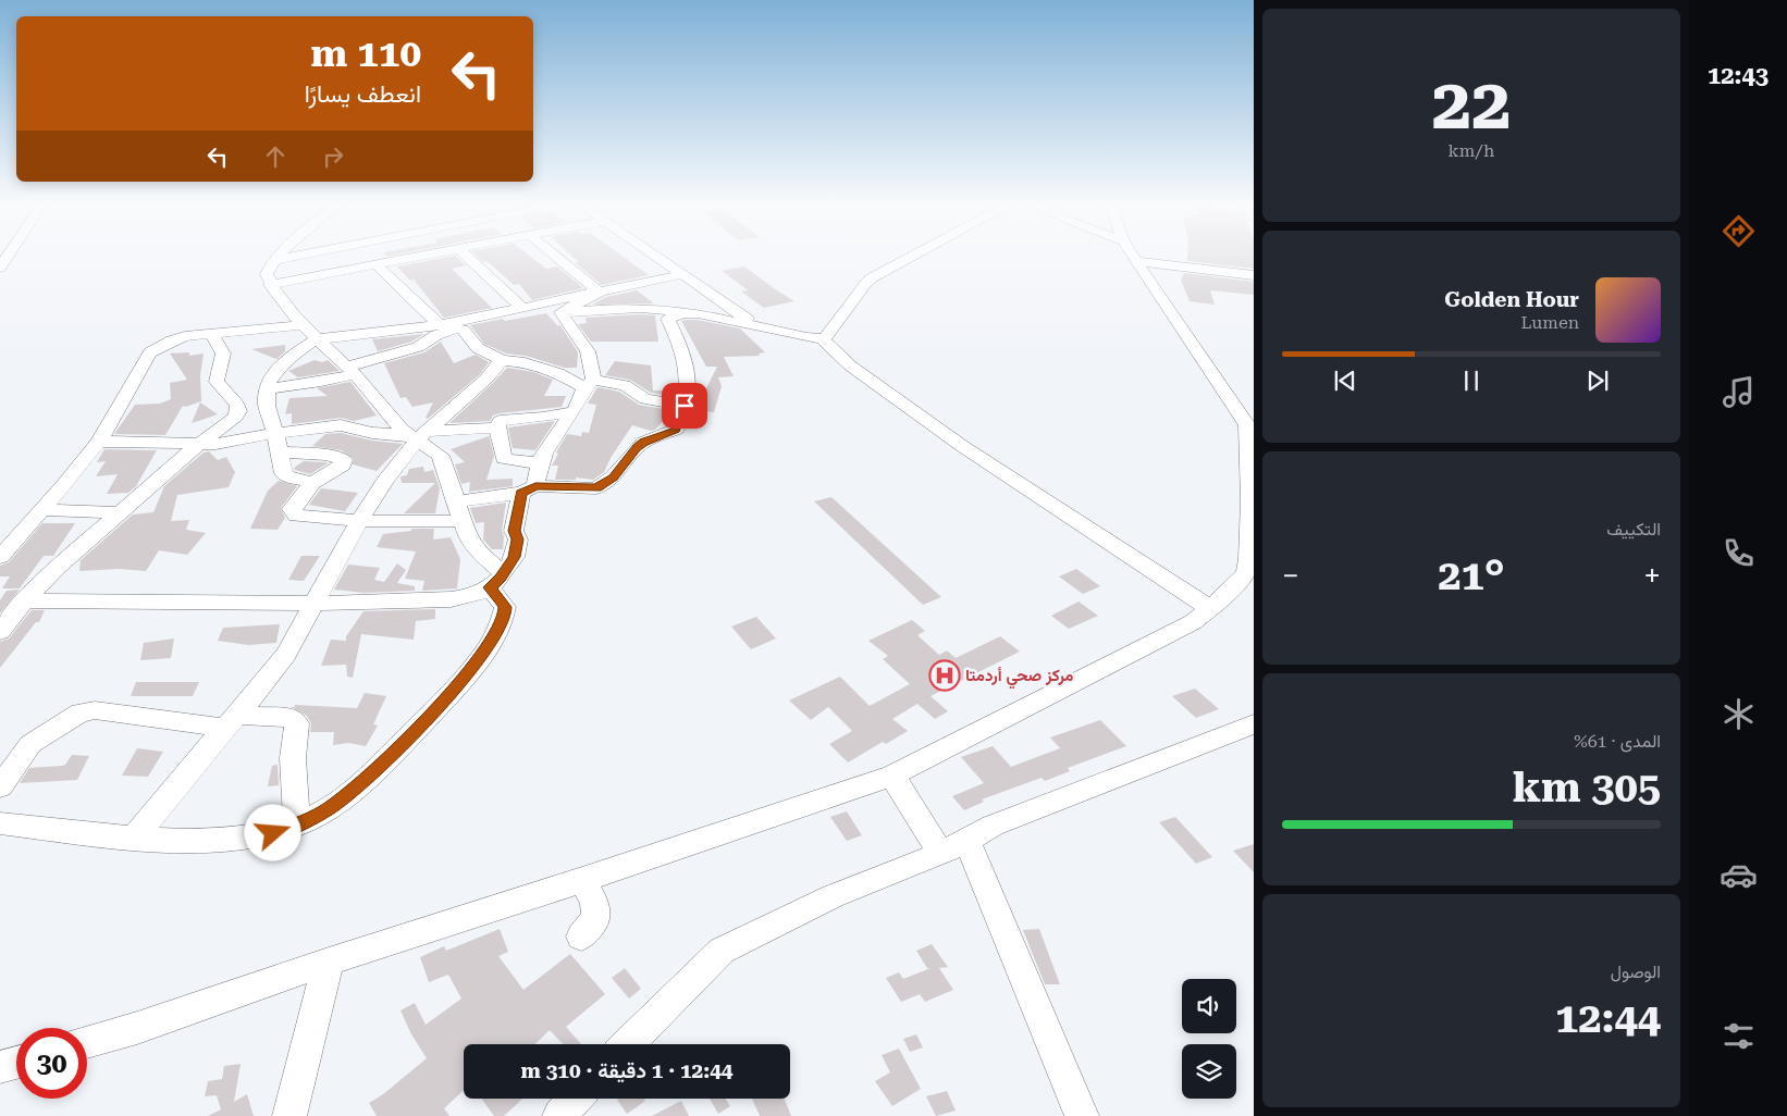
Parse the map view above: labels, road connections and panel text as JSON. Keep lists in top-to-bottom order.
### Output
{
  "places": {
    "hospital": ["مركز صحي أردمتا"]
  },
  "page": {
    "tabs": "12:43",
    "tile": [
      ["22", "km/h"],
      "التكييف",
      ["المدى · 61%", "305 km"],
      ["الوصول", "12:44"]
    ],
    "turn": ["110 m", "انعطف يسارًا"],
    "song": ["Golden Hour", "Lumen"],
    "heat": ["−", "21°", "+"],
    "limit": "30",
    "trip": "12:44 · 1 دقيقة · 310 m"
  }
}
